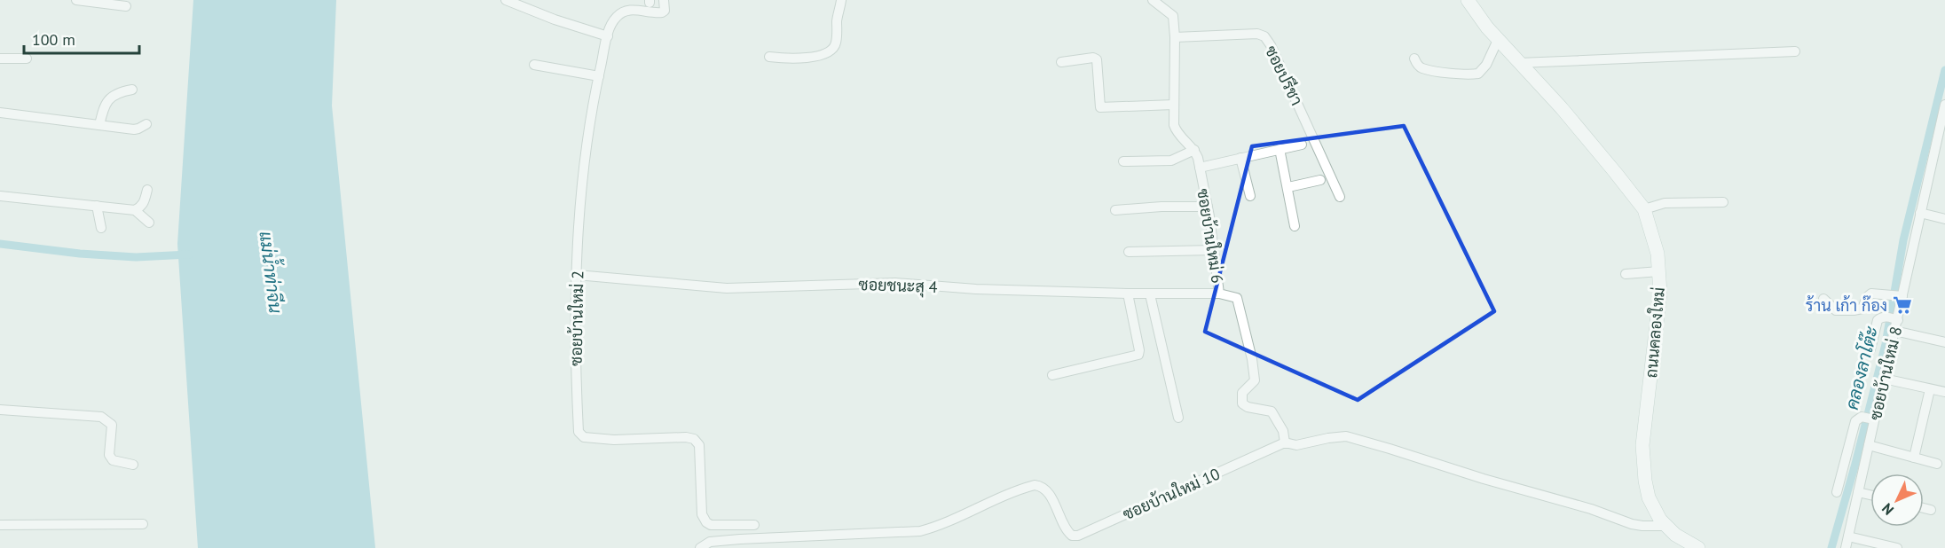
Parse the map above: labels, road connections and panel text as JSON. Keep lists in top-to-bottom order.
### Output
{
  "streets": {
    "street": [
      "ซอยปรีชา",
      "ซอยบ้านใหม่ 6",
      "ซอยชนะสุ 4",
      "ซอยบ้านใหม่ 2",
      "ถนนคลองใหม่",
      "ซอยบ้านใหม่ 8",
      "ซอยบ้านใหม่ 10"
    ]
  },
  "crossings": [
    ["ซอยปรีชา", "ซอยบ้านใหม่ 6"],
    ["ซอยบ้านใหม่ 6", "ซอยชนะสุ 4"],
    ["ซอยบ้านใหม่ 6", "ซอยบ้านใหม่ 10"],
    ["ซอยชนะสุ 4", "ซอยบ้านใหม่ 2"],
    ["ถนนคลองใหม่", "ซอยบ้านใหม่ 10"]
  ],
  "water": ["แม่น้ำท่าจีน", "คลองลาโต๊ะ"],
  "places": {
    "supermarket": ["ร้าน เก้า ก๊อง"]
  },
  "scale_bar": "100 m",
  "north": "bottom left"
}
